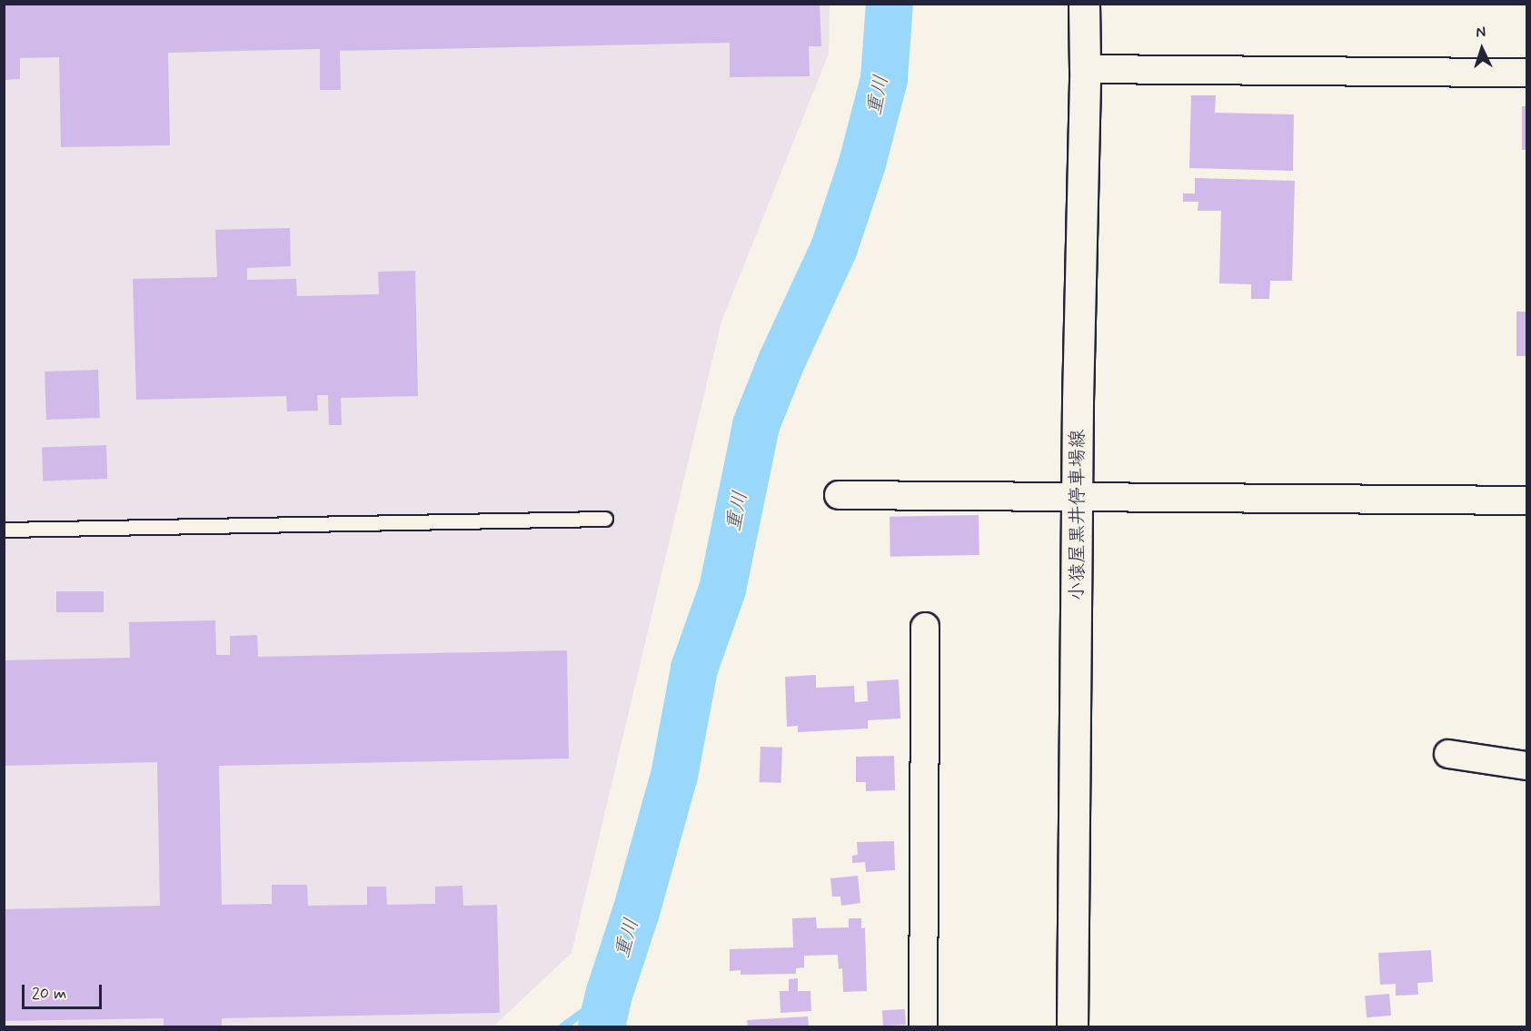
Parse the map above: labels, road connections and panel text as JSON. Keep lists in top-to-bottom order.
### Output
{
  "streets": {
    "main road": ["小猿屋黒井停車場線"]
  },
  "water": ["重川"],
  "scale_bar": "20 m",
  "north": "top"
}
